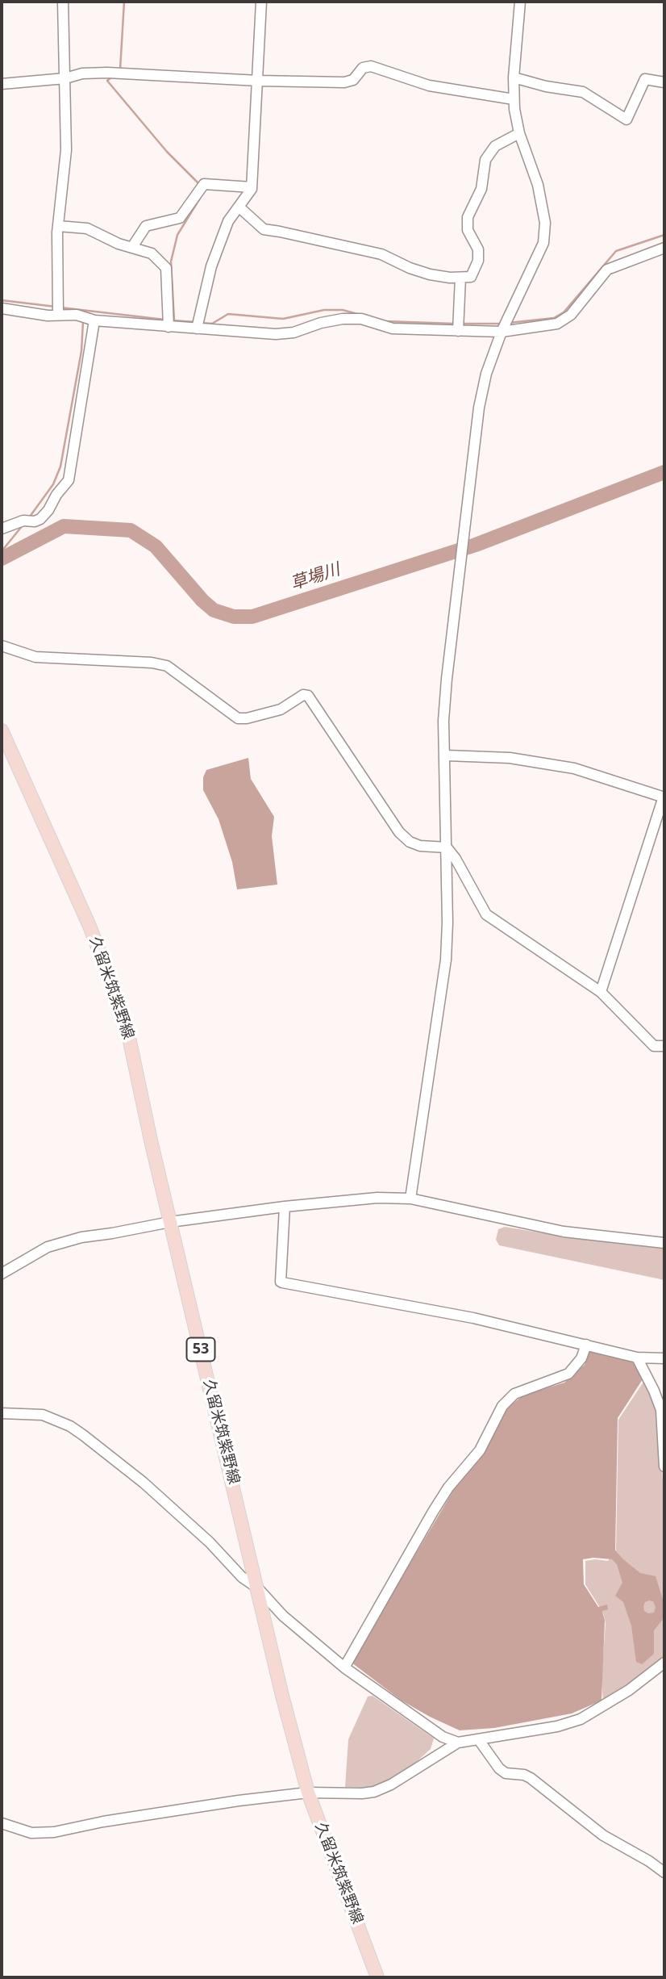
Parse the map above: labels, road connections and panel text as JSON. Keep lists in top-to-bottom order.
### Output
{
  "streets": {
    "main road": ["久留米筑紫野線", "53"]
  },
  "water": ["草場川"]
}
